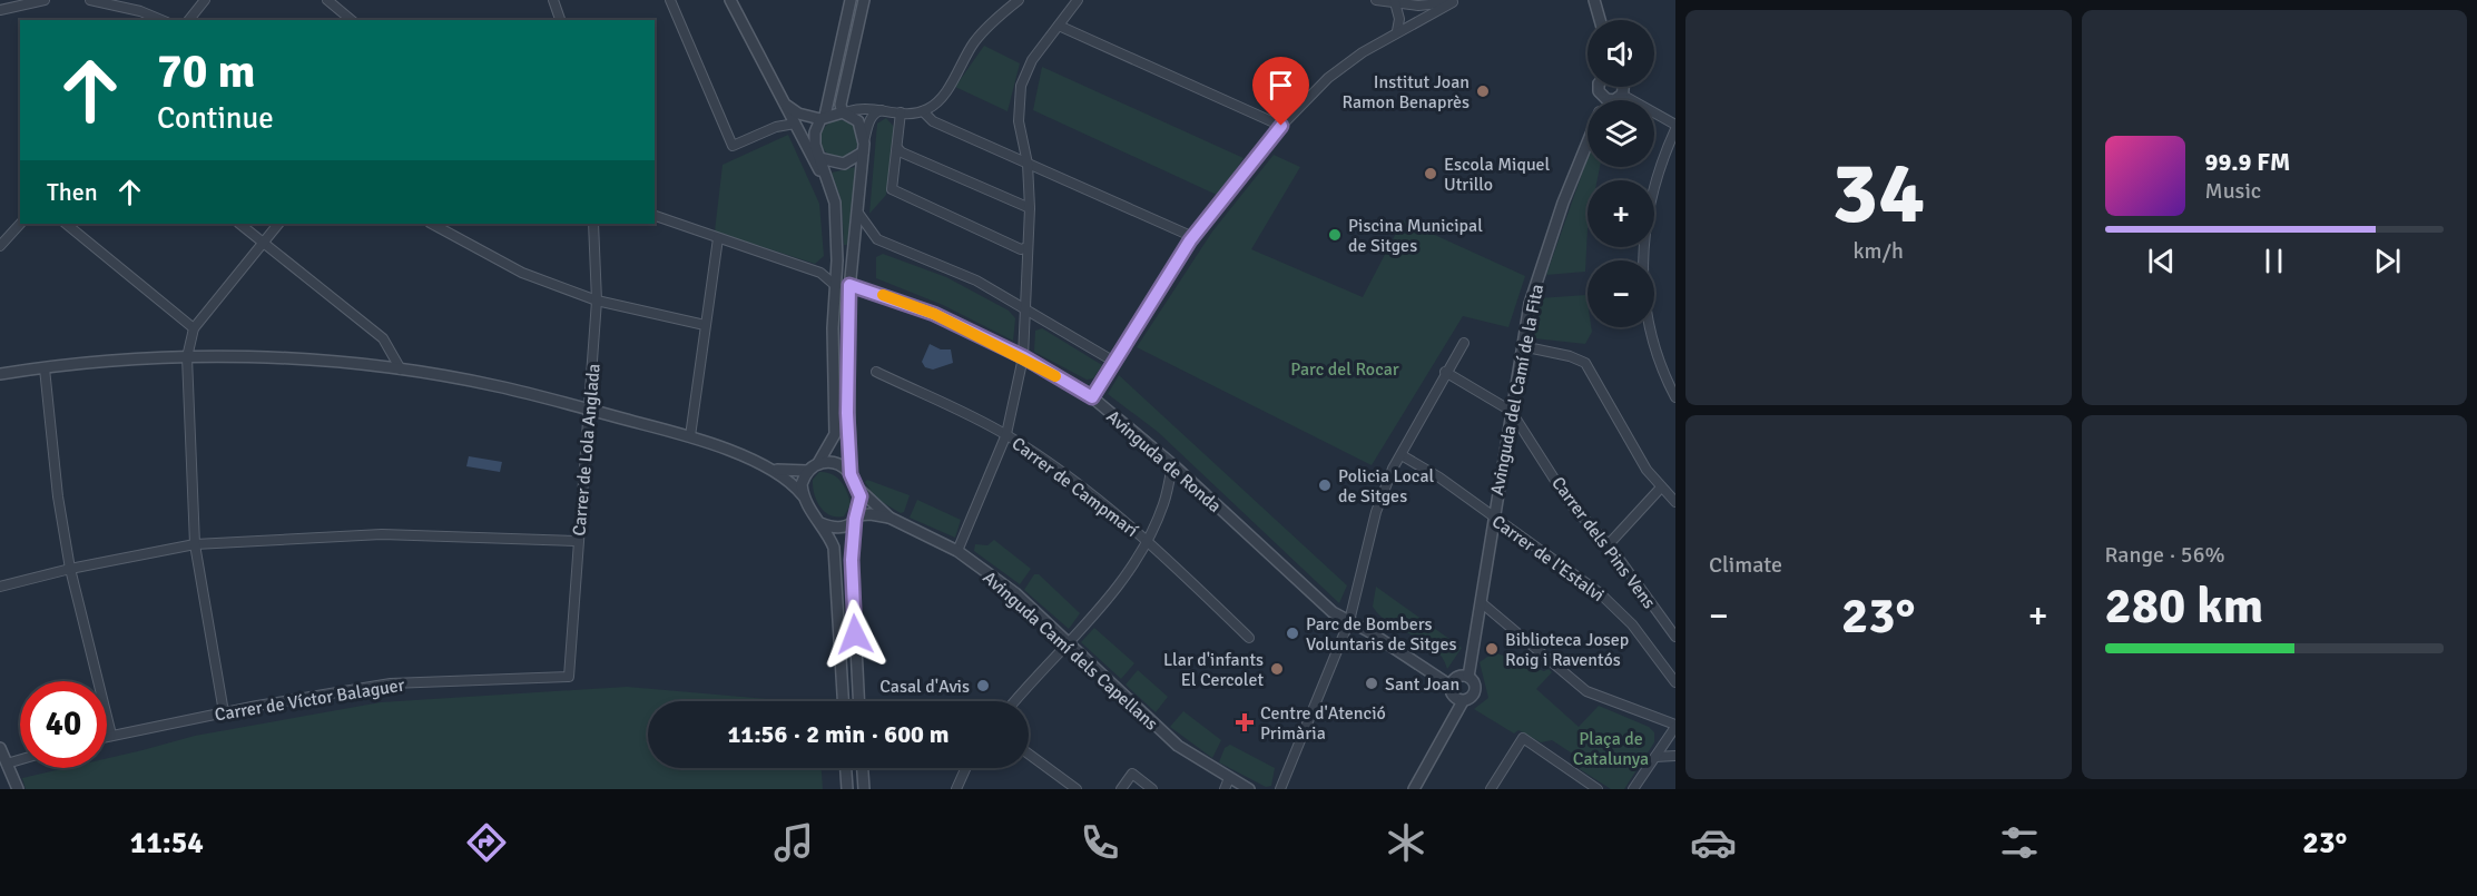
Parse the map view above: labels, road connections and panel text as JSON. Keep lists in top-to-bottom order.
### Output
{
  "streets": {
    "street": [
      "Avinguda del Camí de la Fita",
      "Carrer de Lola Anglada",
      "Avinguda de Ronda",
      "Carrer de Campmarí",
      "Carrer dels Pins Vens",
      "Carrer de l'Estalvi",
      "Avinguda Camí dels Capellans",
      "Carrer de Víctor Balaguer"
    ]
  },
  "crossings": [
    ["Avinguda del Camí de la Fita", "Avinguda de Ronda"],
    ["Avinguda del Camí de la Fita", "Carrer dels Pins Vens"],
    ["Avinguda del Camí de la Fita", "Carrer de l'Estalvi"],
    ["Carrer de Lola Anglada", "Carrer de Víctor Balaguer"]
  ],
  "parks": ["Parc del Rocar", "Plaça de Catalunya"],
  "places": {
    "other": [
      "Institut Joan Ramon Benaprès",
      "Escola Miquel Utrillo",
      "Piscina Municipal de Sitges",
      "Policia Local de Sitges",
      "Parc de Bombers Voluntaris de Sitges",
      "Biblioteca Josep Roig i Raventós",
      "Llar d'infants El Cercolet",
      "Sant Joan",
      "Casal d'Avis"
    ],
    "health": ["Centre d'Atenció Primària"]
  },
  "page": {
    "tile": [
      ["34", "km/h"],
      "Climate",
      ["Range · 56%", "280 km"]
    ],
    "map_buttons": ["+", "−"],
    "turn": ["70 m", "Continue"],
    "song": ["99.9 FM", "Music"],
    "then": "Then",
    "heat": ["−", "23°", "+"],
    "limit": "40",
    "trip": "11:56 · 2 min · 600 m",
    "tabs": ["11:54", "23°"]
  }
}
